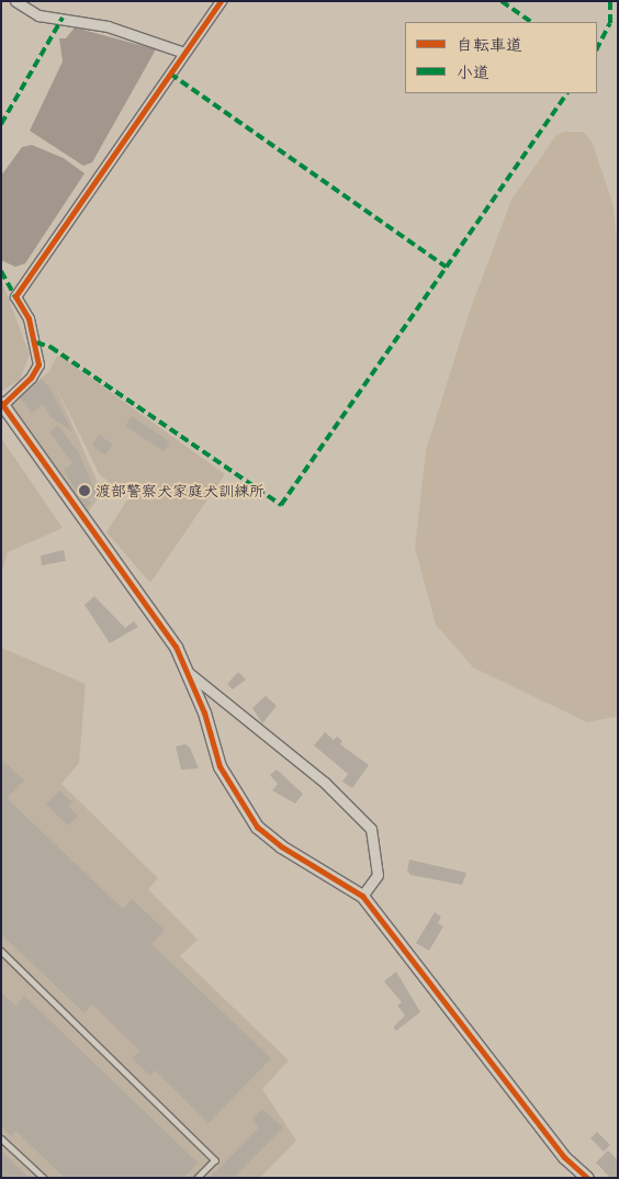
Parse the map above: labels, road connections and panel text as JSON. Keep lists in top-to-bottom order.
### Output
{
  "places": ["渡部警察犬家庭犬訓練所"],
  "legend": ["自転車道", "小道"]
}
